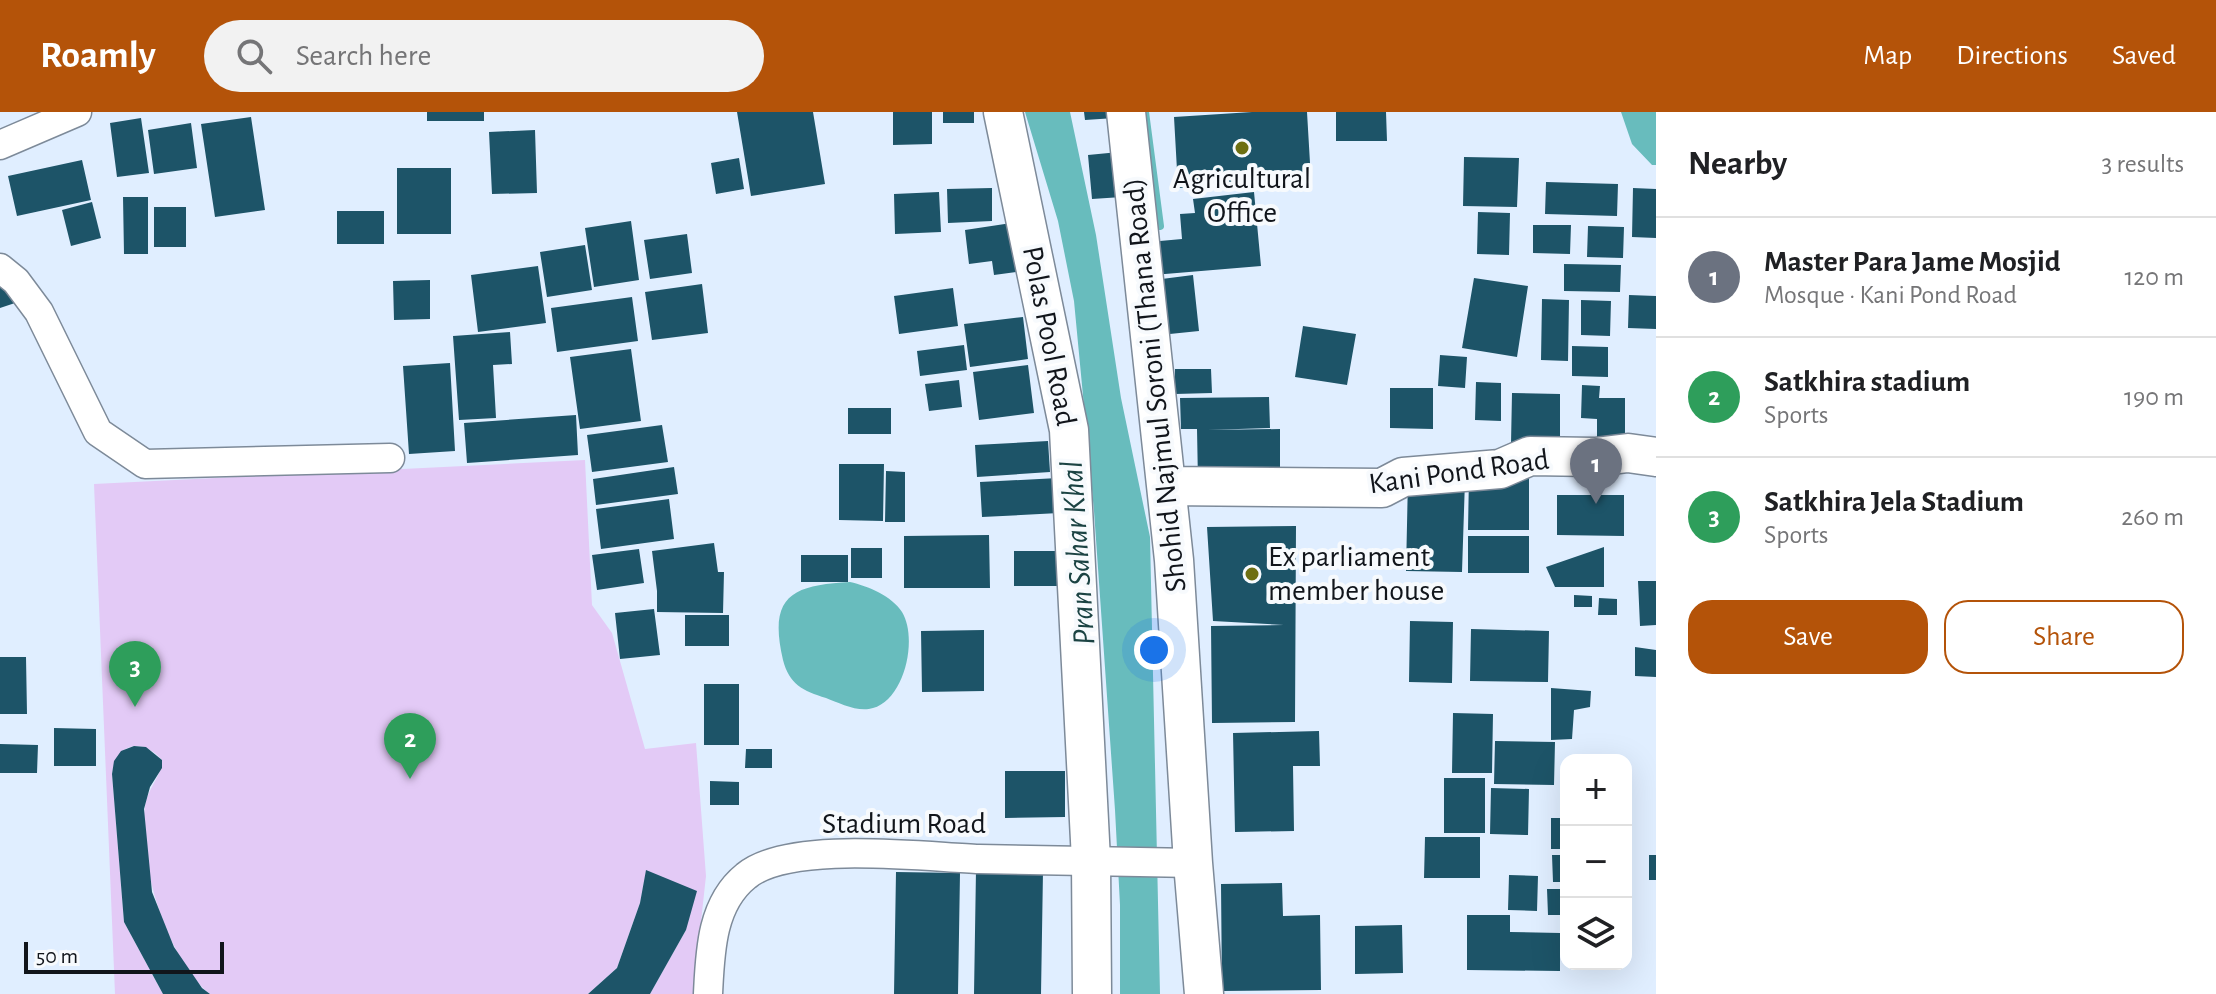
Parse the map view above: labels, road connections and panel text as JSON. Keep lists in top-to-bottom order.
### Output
{
  "streets": {
    "street": [
      "Polas Pool Road",
      "Shohid Najmul Soroni (Thana Road)",
      "Kani Pond Road",
      "Stadium Road"
    ]
  },
  "crossings": [
    ["Polas Pool Road", "Stadium Road"],
    ["Shohid Najmul Soroni (Thana Road)", "Kani Pond Road"],
    ["Shohid Najmul Soroni (Thana Road)", "Stadium Road"]
  ],
  "water": ["Pran Sahar Khal"],
  "places": ["Agricultural Office", "Ex parliament member house"],
  "scale_bar": "50 m",
  "page": {
    "header": "Roamly",
    "search": "Search here",
    "nav": ["Map", "Directions", "Saved"],
    "heading": ["Nearby", "3 results"],
    "list": [
      {
        "mark": "1",
        "name": "Master Para Jame Mosjid",
        "note": "Mosque · Kani Pond Road",
        "value": "120 m"
      },
      {
        "mark": "2",
        "name": "Satkhira stadium",
        "note": "Sports",
        "value": "190 m"
      },
      {
        "mark": "3",
        "name": "Satkhira Jela Stadium",
        "note": "Sports",
        "value": "260 m"
      }
    ],
    "pins": ["1", "3", "2"],
    "buttons": ["Save", "Share"],
    "map_buttons": ["+", "−"],
    "scale": "50 m"
  }
}
